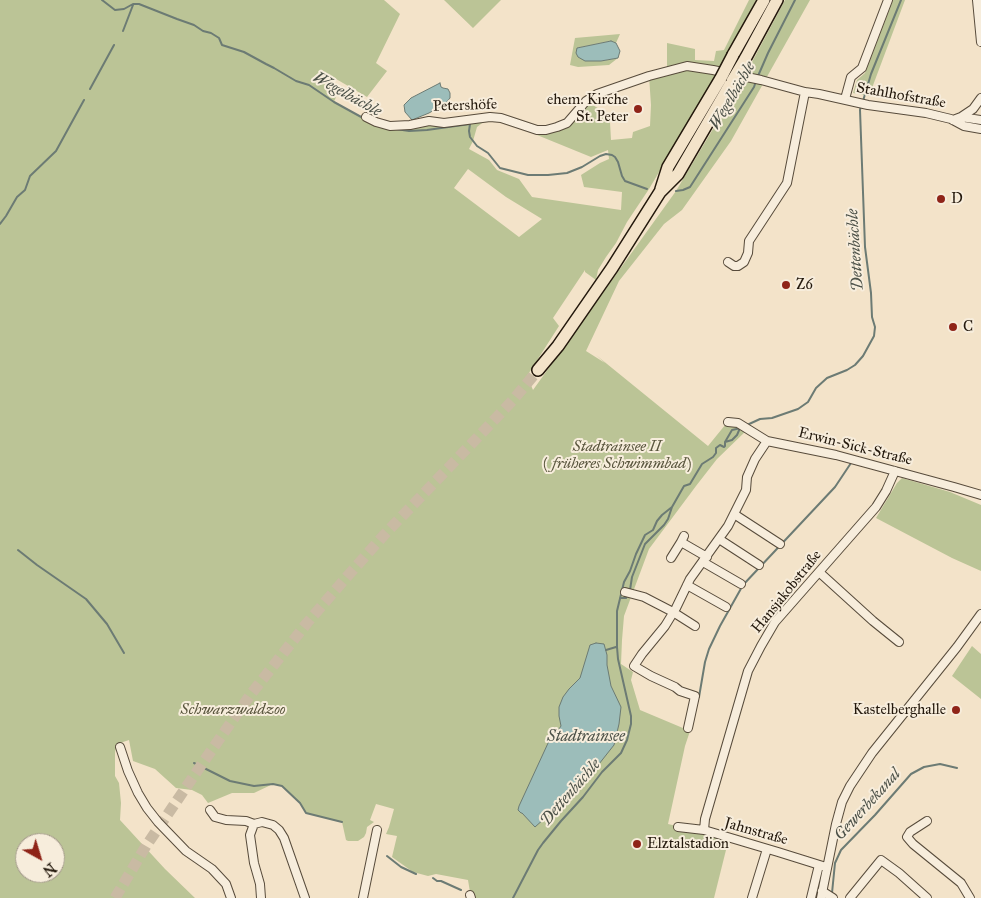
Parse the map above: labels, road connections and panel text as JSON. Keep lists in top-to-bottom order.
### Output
{
  "streets": {
    "street": [
      "Stahlhofstraße",
      "Petershöfe",
      "Erwin-Sick-Straße",
      "Hansjakobstraße",
      "Jahnstraße"
    ]
  },
  "crossings": [
    ["Stahlhofstraße", "Petershöfe"],
    ["Erwin-Sick-Straße", "Hansjakobstraße"],
    ["Hansjakobstraße", "Jahnstraße"]
  ],
  "water": [
    "Wegelbächle",
    "Dettenbächle",
    "Stadtrainsee",
    "Gewerbekanal"
  ],
  "parks": ["Stadtrainsee II (früheres Schwimmbad)", "Schwarzwaldzoo"],
  "places": [
    "ehem. Kirche St. Peter",
    "D",
    "Z6",
    "C",
    "Kastelberghalle",
    "Elztalstadion"
  ],
  "north": "bottom right"
}
